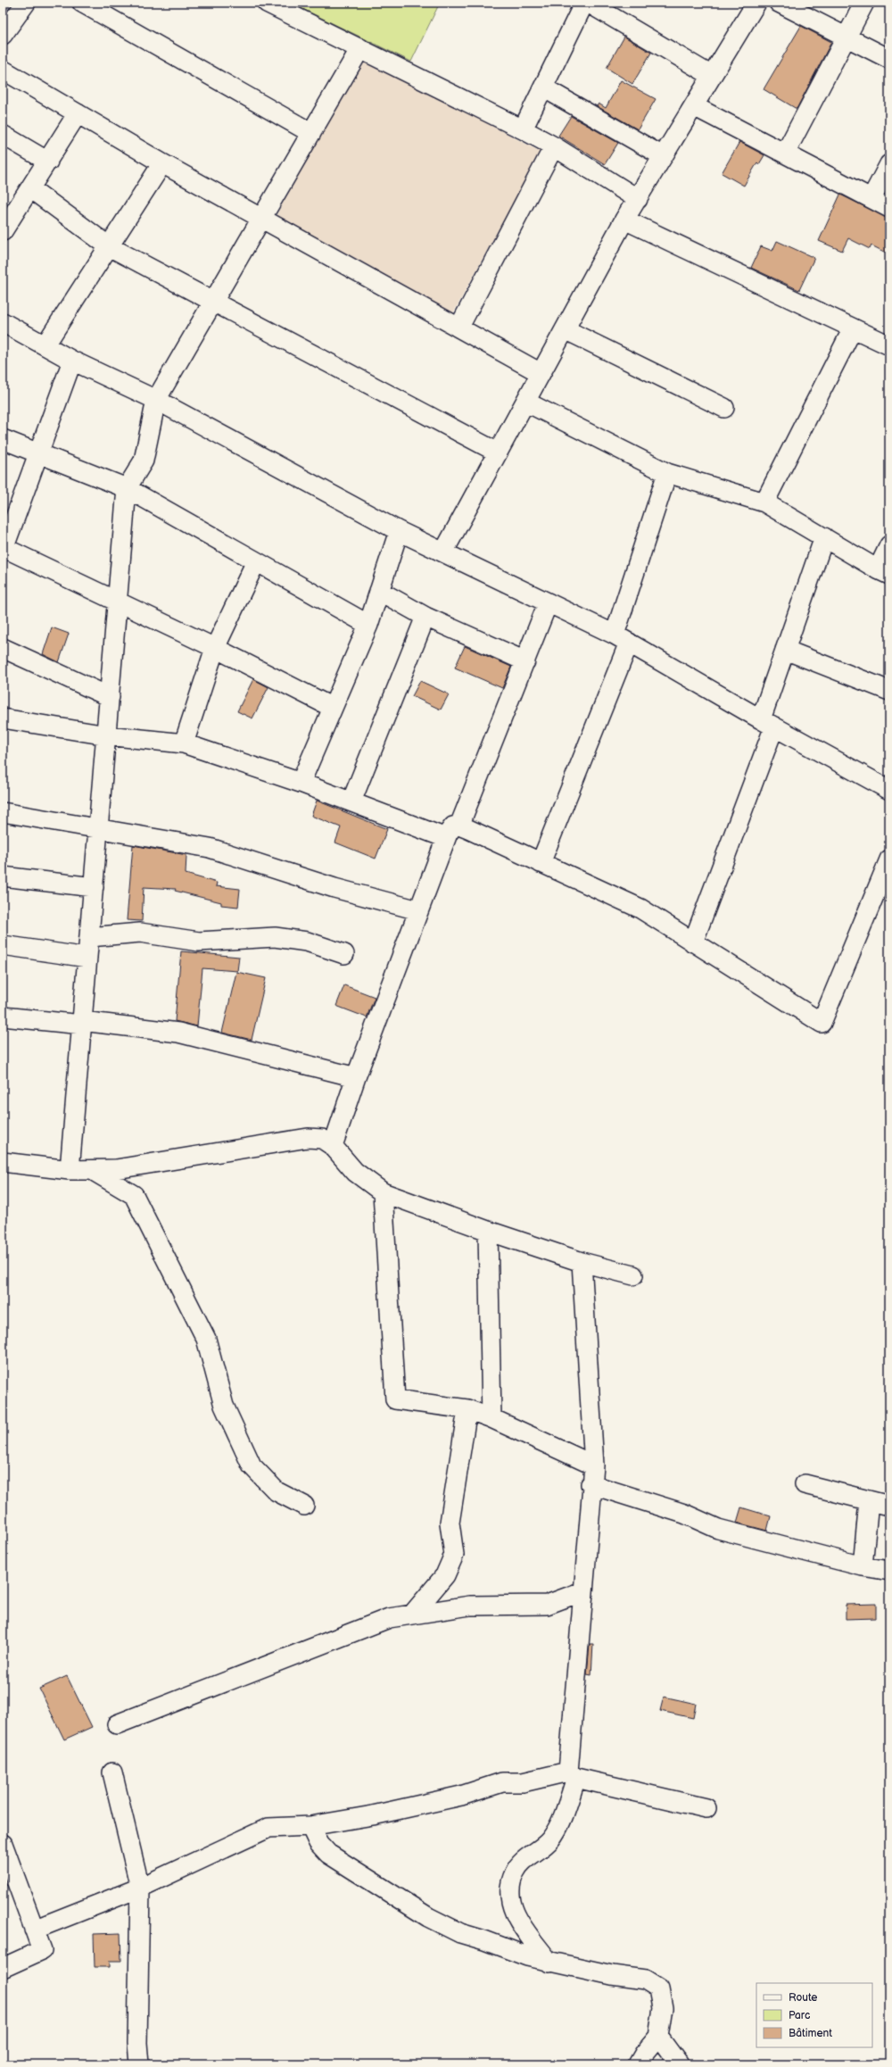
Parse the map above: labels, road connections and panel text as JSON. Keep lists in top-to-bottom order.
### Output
{
  "legend": ["Route", "Parc", "Bâtiment"]
}
